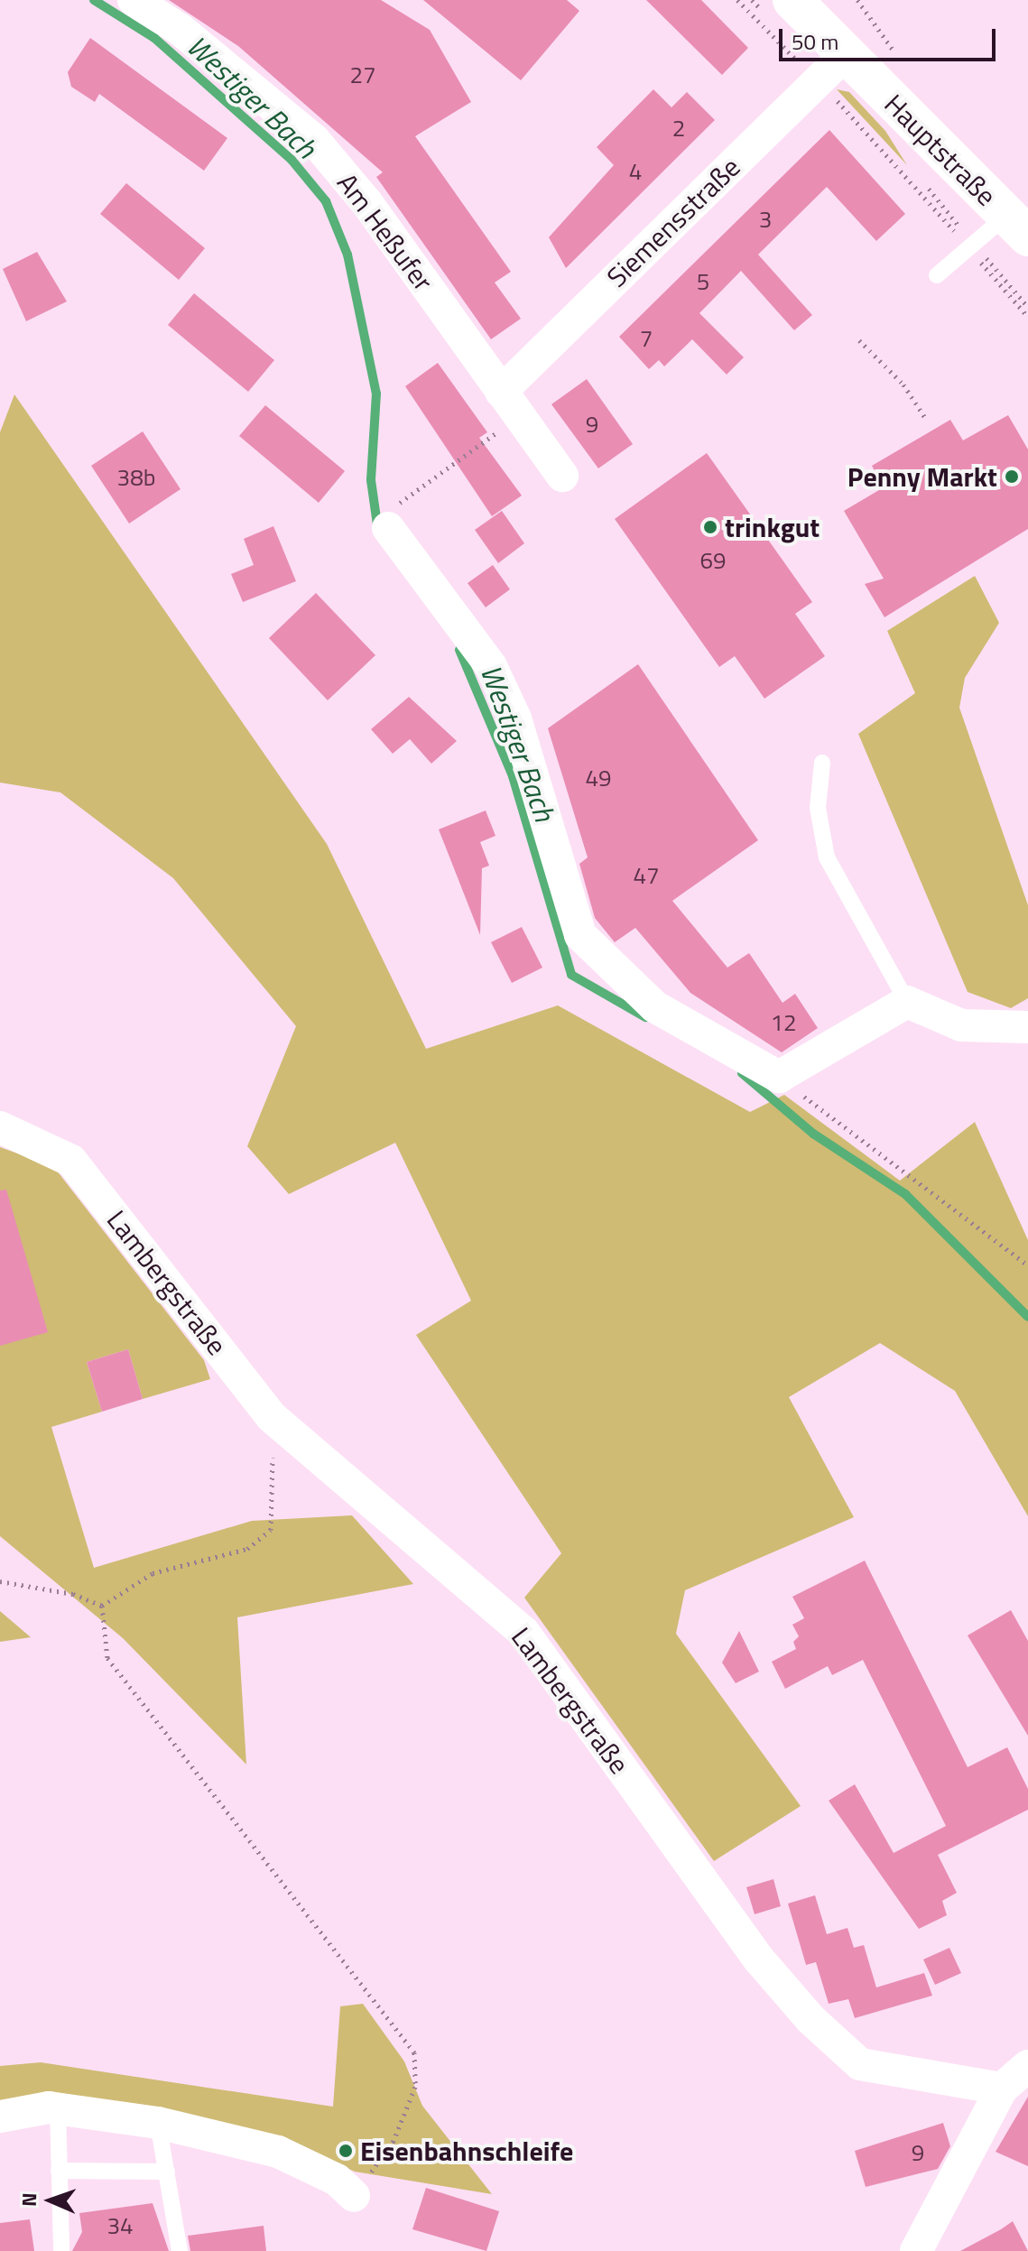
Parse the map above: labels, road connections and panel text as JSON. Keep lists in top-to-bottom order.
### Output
{
  "streets": {
    "main road": ["Hauptstraße"],
    "street": ["Siemensstraße", "Am Heßufer", "Lambergstraße"]
  },
  "crossings": [
    ["Hauptstraße", "Siemensstraße"],
    ["Siemensstraße", "Am Heßufer"]
  ],
  "water": ["Westiger Bach"],
  "places": ["Penny Markt", "trinkgut", "Eisenbahnschleife"],
  "house_numbers": [
    "27",
    "2",
    "4",
    "3",
    "5",
    "7",
    "9",
    "38b",
    "69",
    "49",
    "47",
    "12",
    "9",
    "34"
  ],
  "scale_bar": "50 m",
  "north": "left"
}
